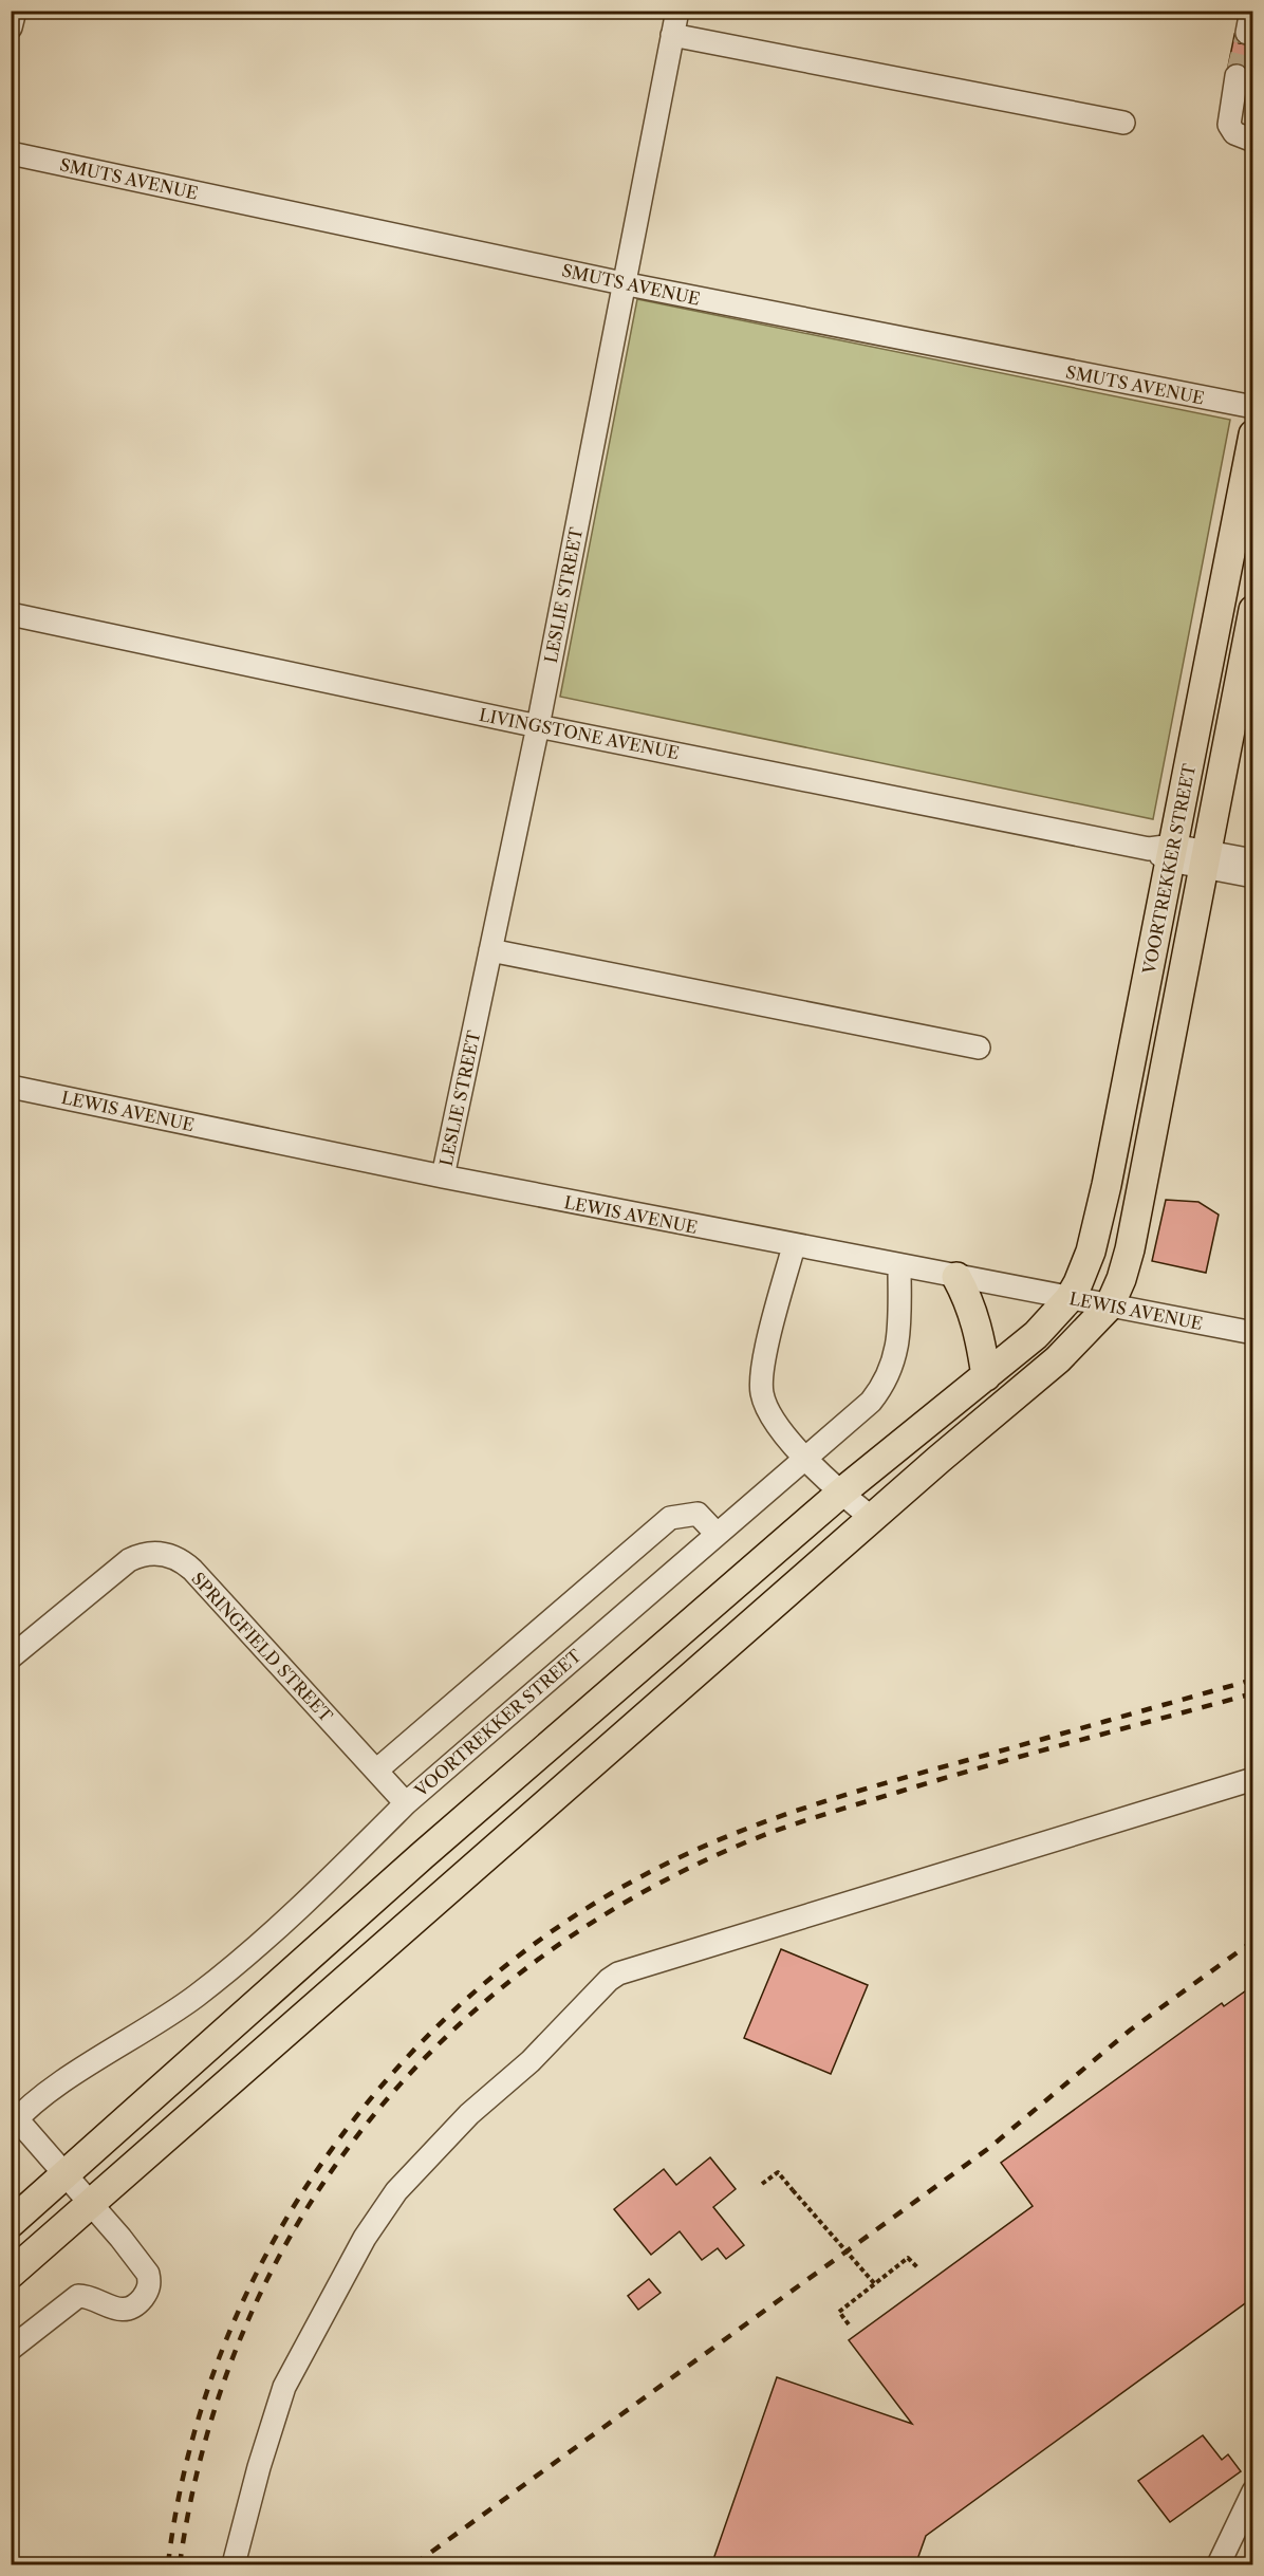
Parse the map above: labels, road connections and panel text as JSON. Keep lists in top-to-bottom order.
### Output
{
  "streets": {
    "main road": ["VOORTREKKER STREET"],
    "street": [
      "SMUTS AVENUE",
      "LESLIE STREET",
      "LIVINGSTONE AVENUE",
      "LEWIS AVENUE",
      "SPRINGFIELD STREET"
    ]
  },
  "crossings": [
    ["SMUTS AVENUE", "LESLIE STREET"],
    ["LESLIE STREET", "LIVINGSTONE AVENUE"],
    ["LESLIE STREET", "LEWIS AVENUE"],
    ["LIVINGSTONE AVENUE", "VOORTREKKER STREET"],
    ["VOORTREKKER STREET", "LEWIS AVENUE"],
    ["VOORTREKKER STREET", "SPRINGFIELD STREET"]
  ]
}
